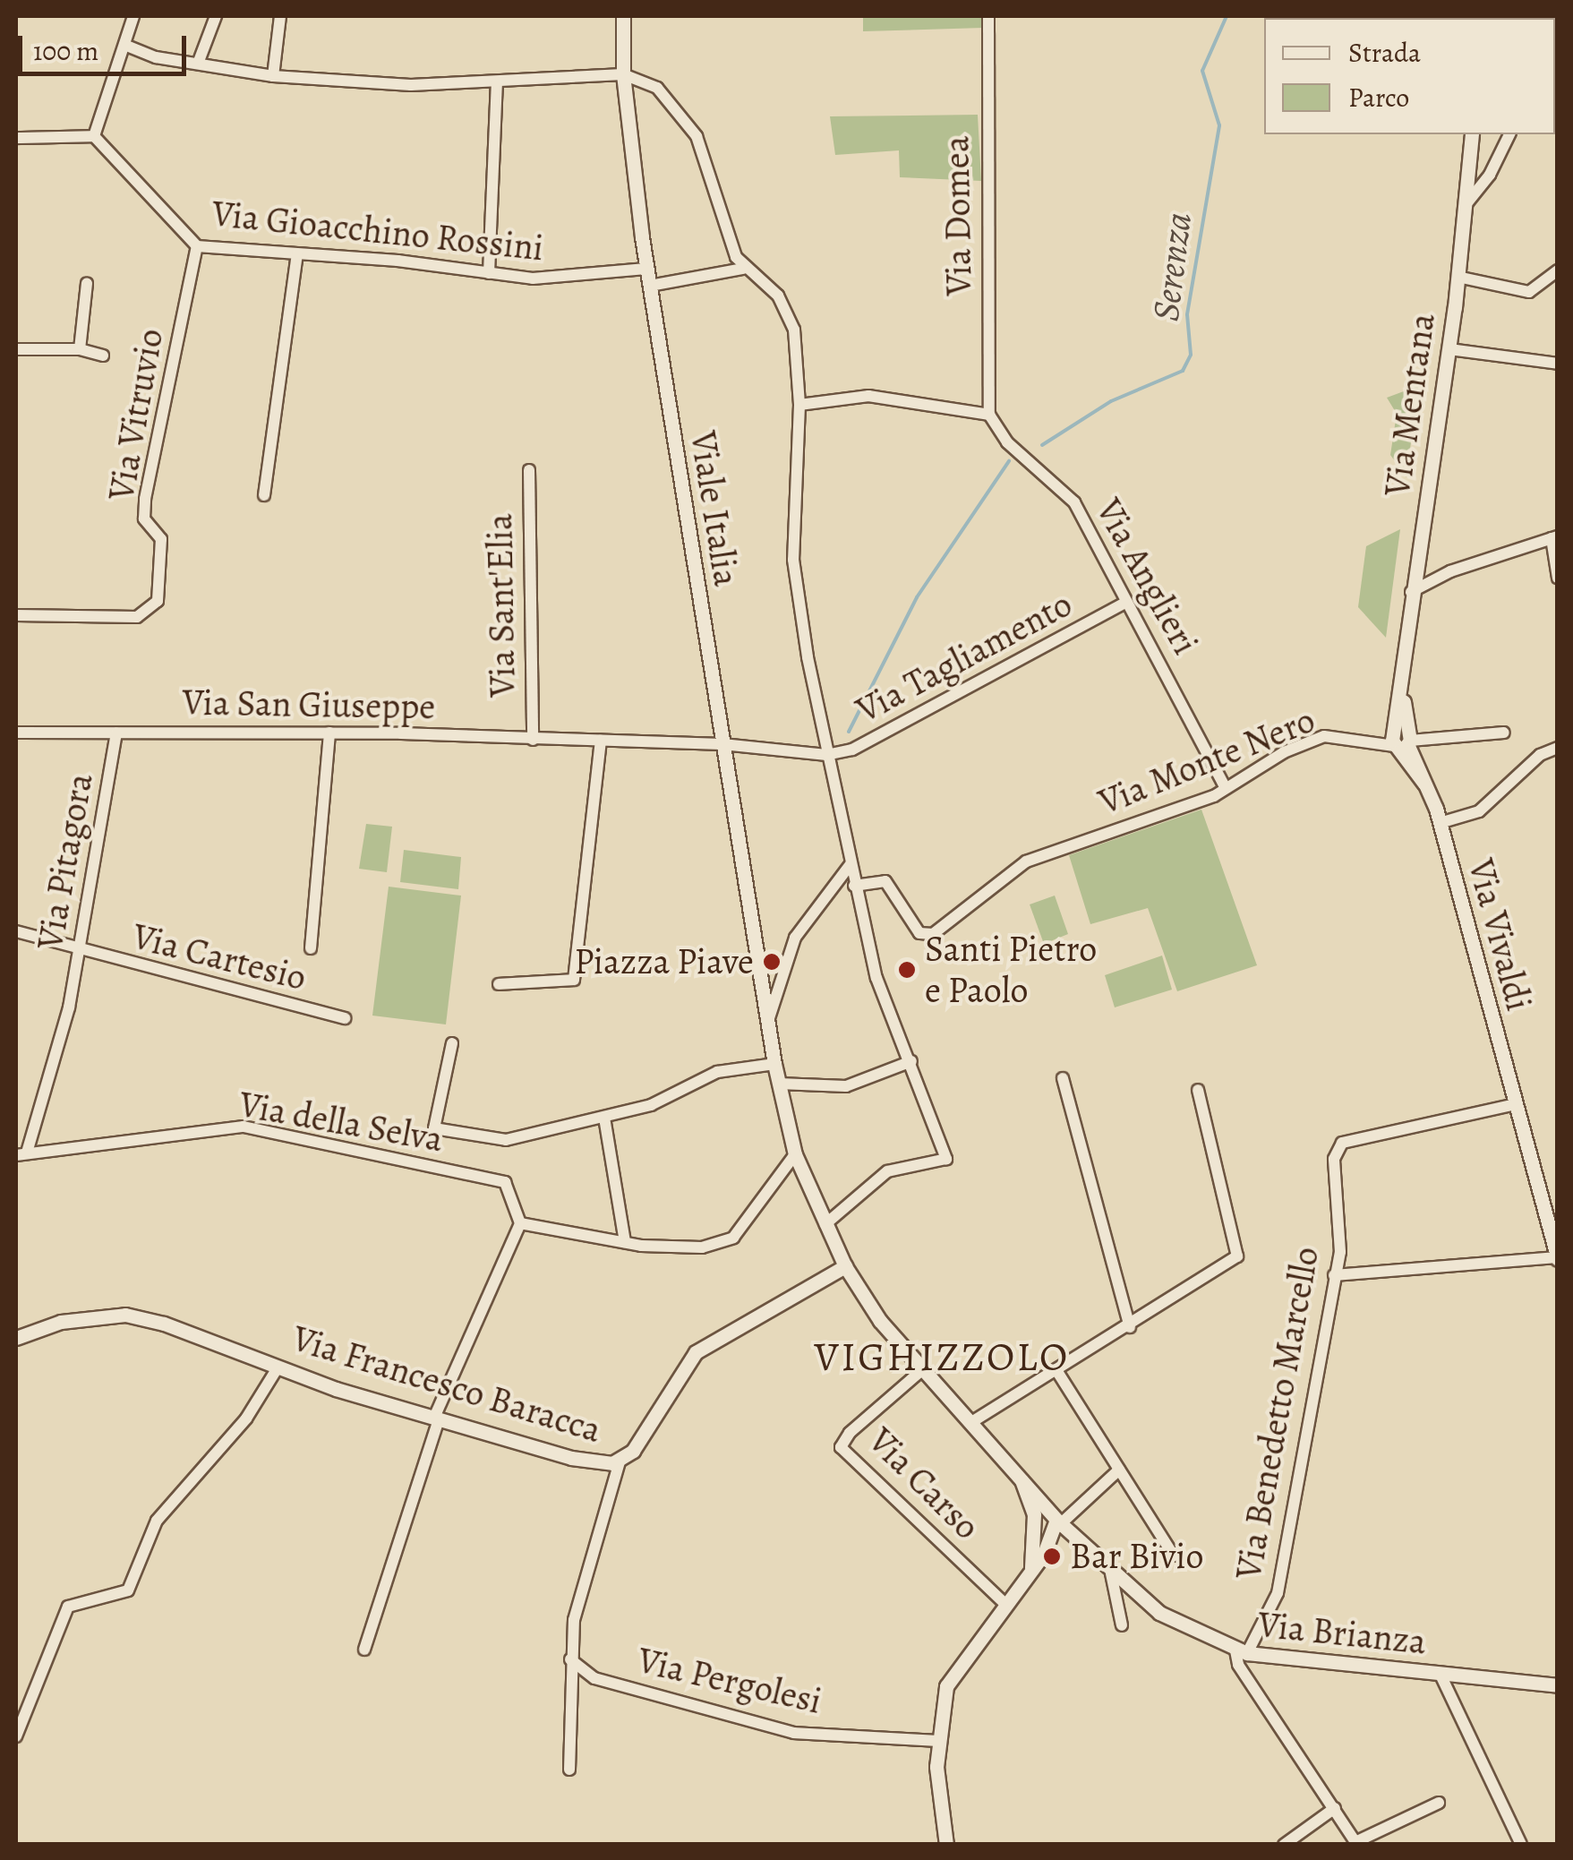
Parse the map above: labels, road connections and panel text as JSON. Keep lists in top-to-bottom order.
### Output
{
  "streets": {
    "street": [
      "Via Domea",
      "Via Gioacchino Rossini",
      "Via Mentana",
      "Via Vitruvio",
      "Viale Italia",
      "Via Anglieri",
      "Via Sant'Elia",
      "Via Tagliamento",
      "Via San Giuseppe",
      "Via Monte Nero",
      "Via Pitagora",
      "Via Vivaldi",
      "Via Cartesio",
      "Via della Selva",
      "Via Francesco Baracca",
      "Via Benedetto Marcello",
      "Via Carso",
      "Via Brianza",
      "Via Pergolesi"
    ]
  },
  "crossings": [
    ["Via Domea", "Via Anglieri"],
    ["Via Gioacchino Rossini", "Via Vitruvio"],
    ["Via Gioacchino Rossini", "Viale Italia"],
    ["Via Mentana", "Via Monte Nero"],
    ["Via Mentana", "Via Vivaldi"],
    ["Viale Italia", "Via San Giuseppe"],
    ["Via Anglieri", "Via Tagliamento"],
    ["Via Anglieri", "Via Monte Nero"],
    ["Via Sant'Elia", "Via San Giuseppe"],
    ["Via Tagliamento", "Via San Giuseppe"],
    ["Via San Giuseppe", "Via Pitagora"],
    ["Via Monte Nero", "Via Vivaldi"],
    ["Via Pitagora", "Via Cartesio"],
    ["Via Pitagora", "Via della Selva"],
    ["Via Vivaldi", "Via Benedetto Marcello"],
    ["Via Francesco Baracca", "Via Brianza"],
    ["Via Benedetto Marcello", "Via Brianza"],
    ["Via Carso", "Via Brianza"]
  ],
  "districts": ["VIGHIZZOLO"],
  "water": ["Serenza"],
  "places": ["Piazza Piave", "Santi Pietro e Paolo", "Bar Bivio"],
  "legend": ["Strada", "Parco"],
  "scale_bar": "100 m"
}
